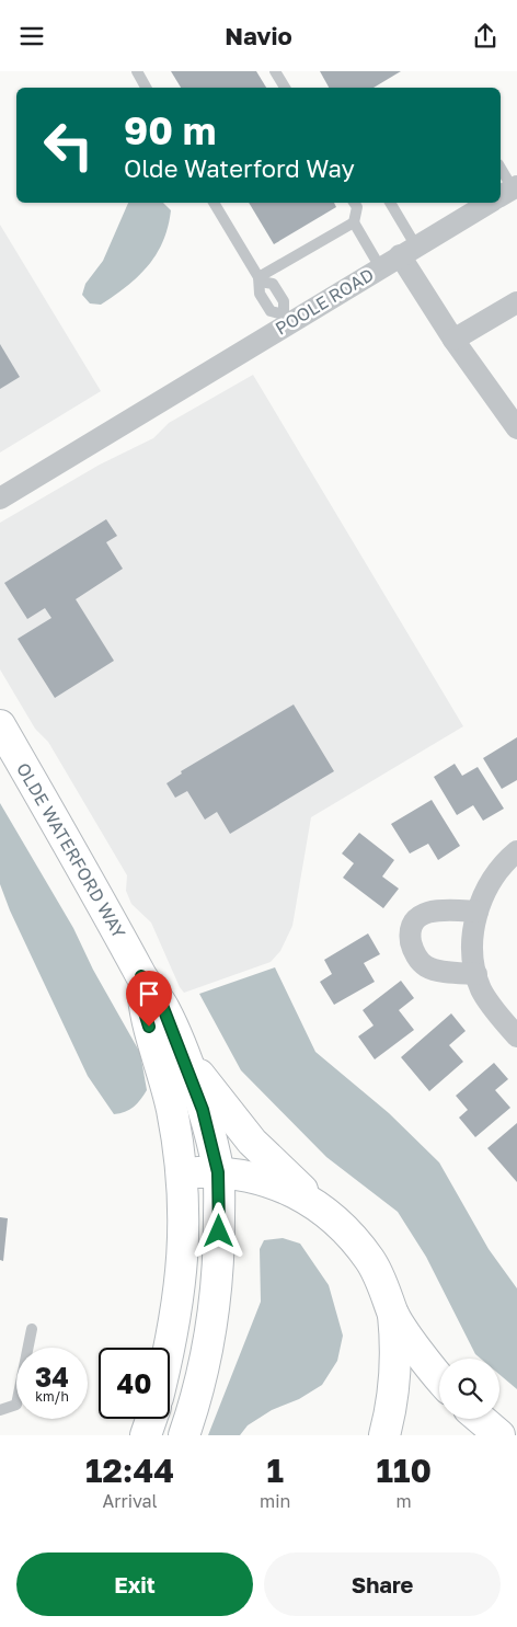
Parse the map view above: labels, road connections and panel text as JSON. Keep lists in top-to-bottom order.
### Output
{
  "streets": {
    "street": ["POOLE ROAD", "OLDE WATERFORD WAY"]
  },
  "page": {
    "header": "Navio",
    "turn": ["90 m", "Olde Waterford Way"],
    "speed": "34 km/h",
    "limit": "40",
    "eta": [
      "12:44",
      "Arrival",
      "1",
      "min",
      "110",
      "m"
    ],
    "buttons": ["Exit", "Share"]
  }
}
